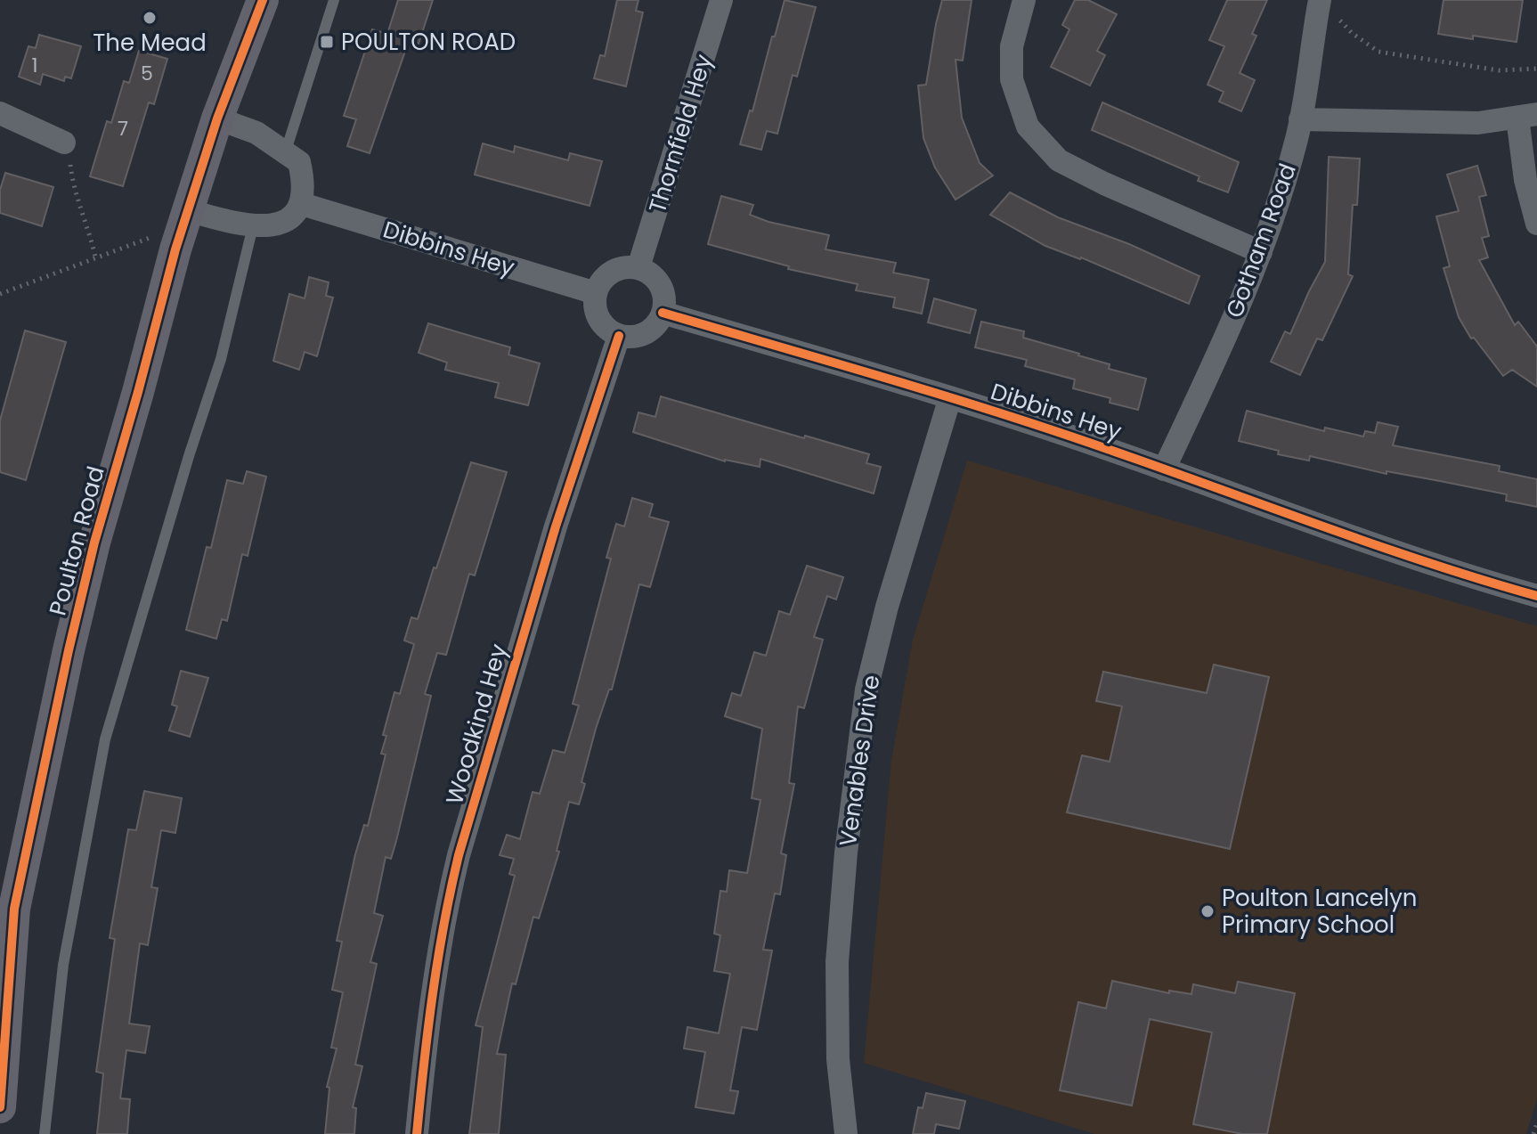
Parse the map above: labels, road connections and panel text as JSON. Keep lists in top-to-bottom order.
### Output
{
  "streets": {
    "street": [
      "Thornfield Hey",
      "Gotham Road",
      "Dibbins Hey",
      "Poulton Road",
      "Woodkind Hey",
      "Venables Drive"
    ]
  },
  "crossings": [
    ["Thornfield Hey", "Dibbins Hey"],
    ["Thornfield Hey", "Woodkind Hey"],
    ["Gotham Road", "Dibbins Hey"],
    ["Dibbins Hey", "Woodkind Hey"],
    ["Dibbins Hey", "Venables Drive"]
  ],
  "places": {
    "other": ["The Mead", "Poulton Lancelyn Primary School"],
    "transit": ["POULTON ROAD"]
  },
  "house_numbers": ["1", "5", "7"]
}
